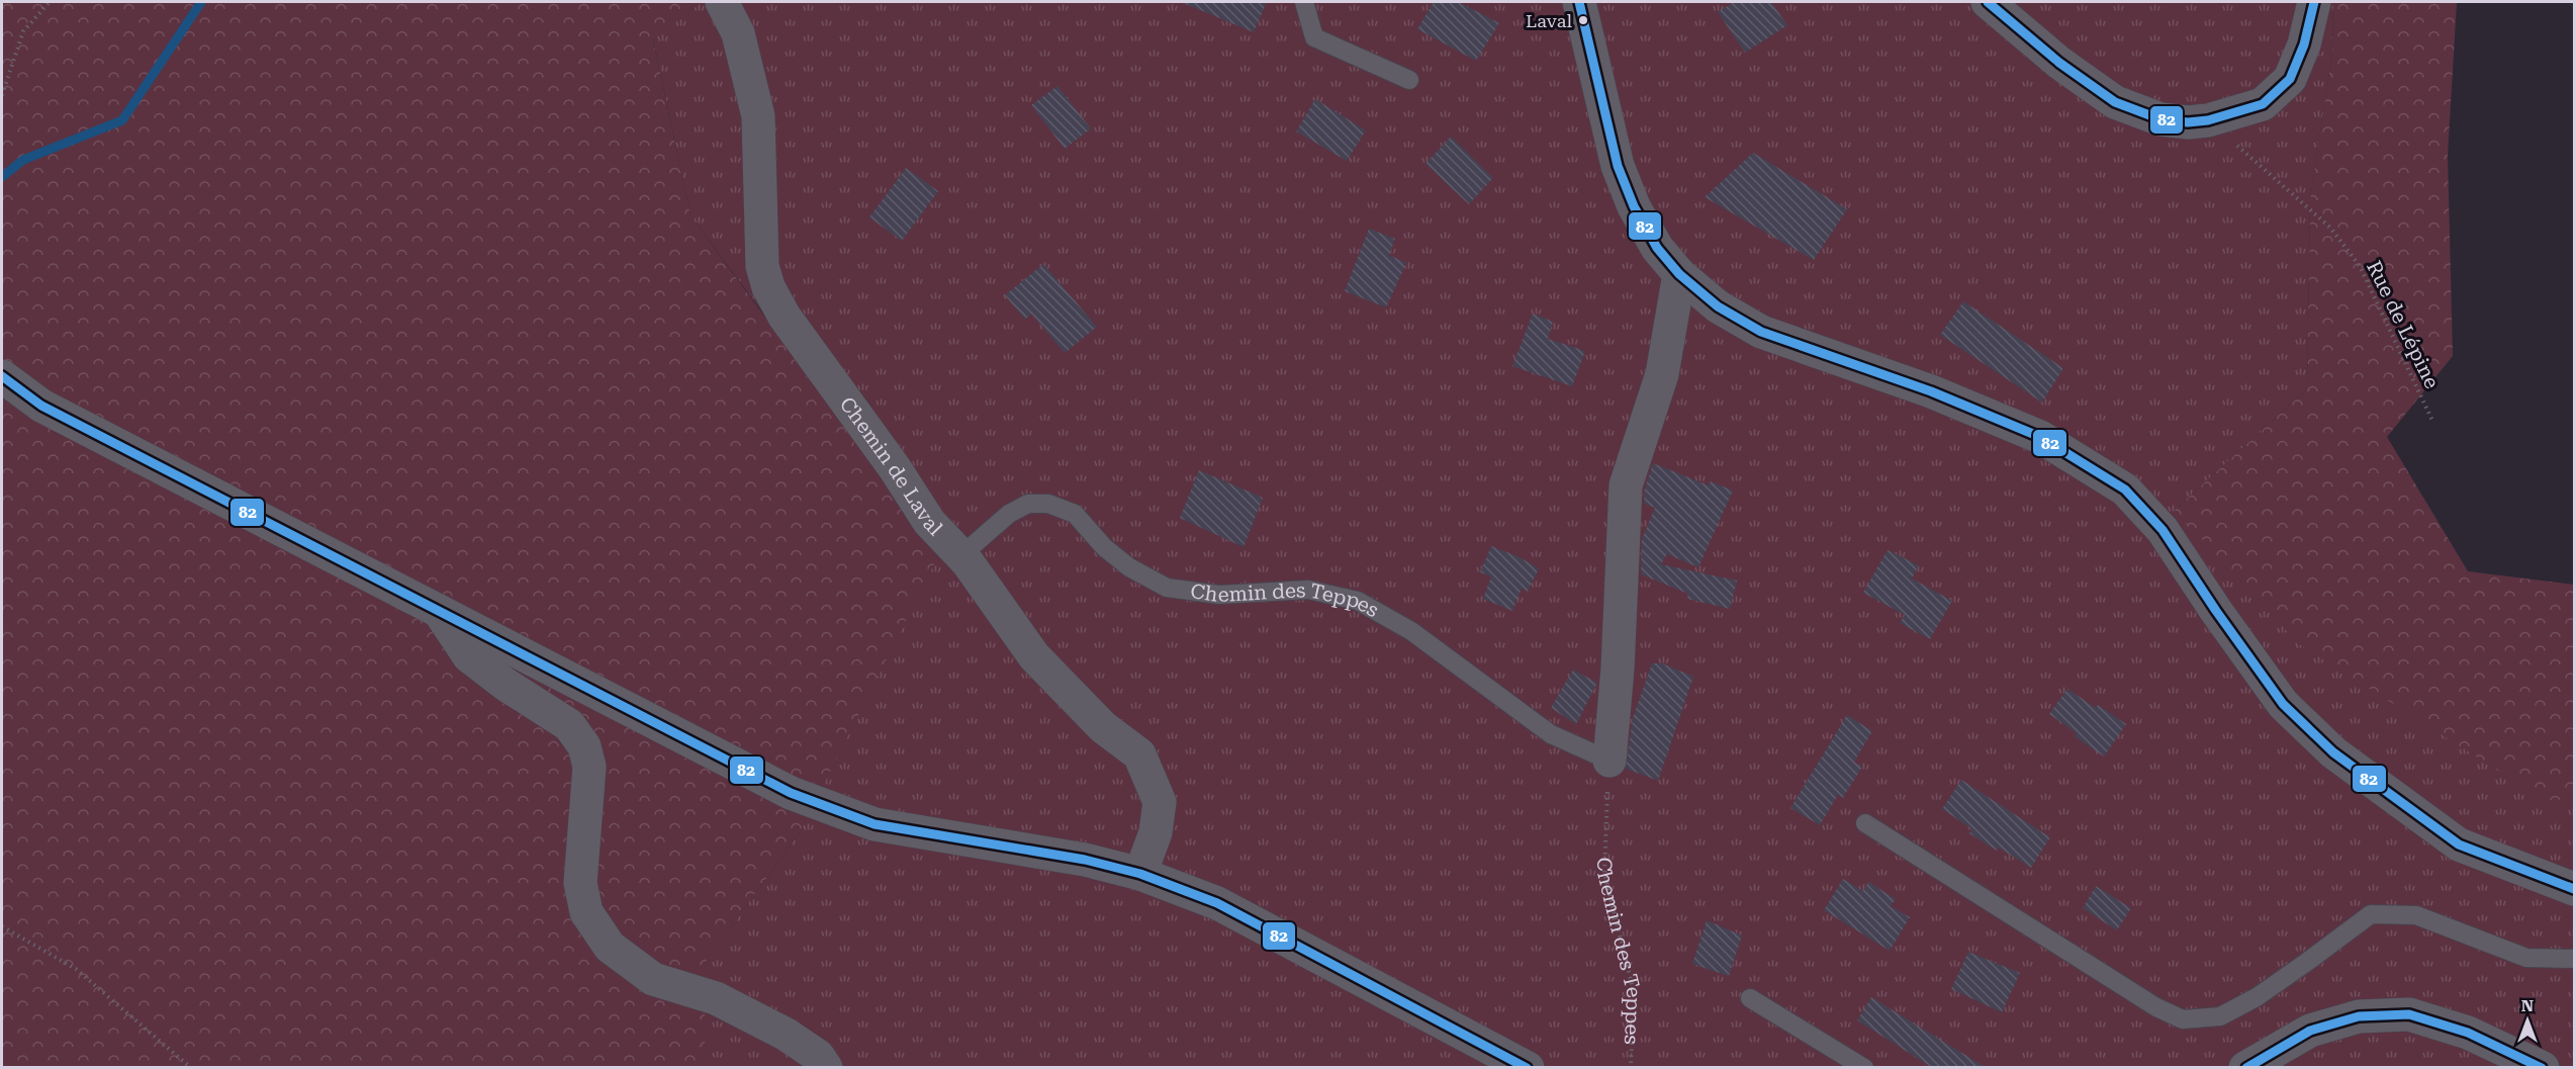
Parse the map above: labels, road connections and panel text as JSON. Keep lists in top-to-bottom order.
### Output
{
  "streets": {
    "main road": ["Chemin de Laval"],
    "lane": ["Chemin des Teppes"],
    "path": ["Rue de Lépine"]
  },
  "crossings": [
    ["Chemin de Laval", "Chemin des Teppes"]
  ],
  "places": ["Laval"],
  "lines": ["transit line 82"],
  "north": "top"
}
